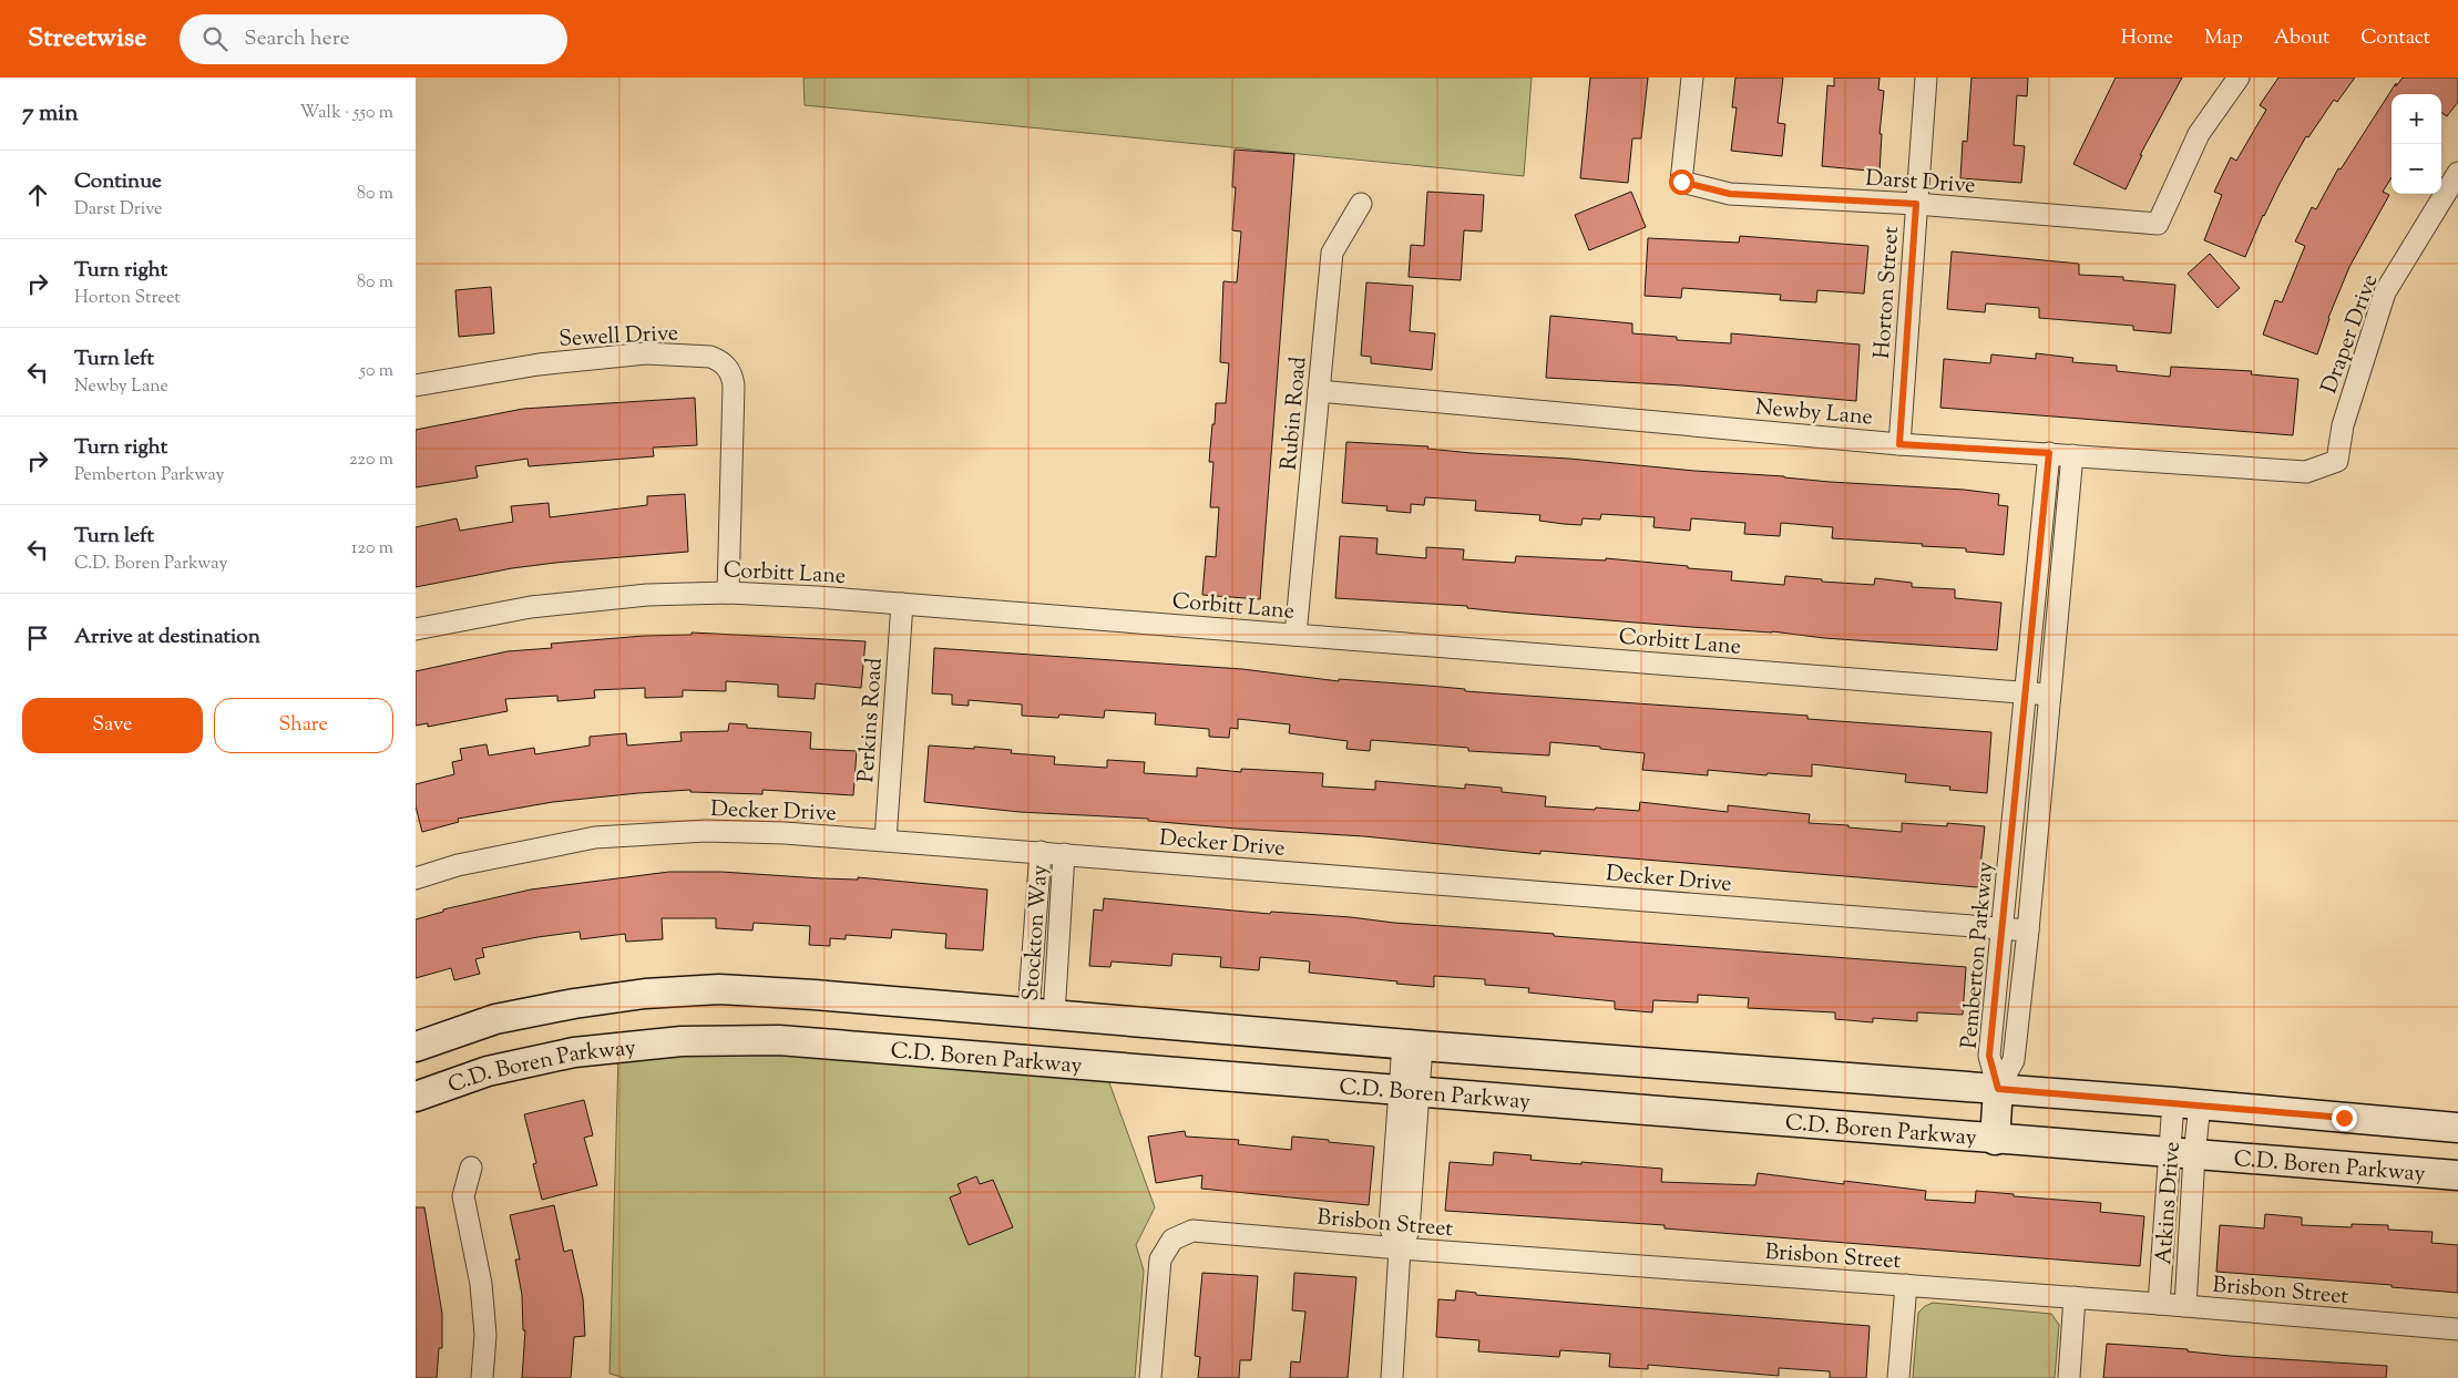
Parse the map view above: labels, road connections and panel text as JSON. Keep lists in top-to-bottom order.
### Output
{
  "streets": {
    "street": [
      "Darst Drive",
      "Horton Street",
      "Draper Drive",
      "Sewell Drive",
      "Newby Lane",
      "Rubin Road",
      "Corbitt Lane",
      "Perkins Road",
      "Decker Drive",
      "Stockton Way",
      "Pemberton Parkway",
      "C.D. Boren Parkway",
      "Atkins Drive",
      "Brisbon Street"
    ]
  },
  "crossings": [
    ["Darst Drive", "Horton Street"],
    ["Horton Street", "Newby Lane"],
    ["Draper Drive", "Newby Lane"],
    ["Sewell Drive", "Corbitt Lane"],
    ["Newby Lane", "Rubin Road"],
    ["Newby Lane", "Pemberton Parkway"],
    ["Rubin Road", "Corbitt Lane"],
    ["Corbitt Lane", "Perkins Road"],
    ["Corbitt Lane", "Pemberton Parkway"],
    ["Perkins Road", "Decker Drive"],
    ["Decker Drive", "Stockton Way"],
    ["Decker Drive", "Pemberton Parkway"],
    ["Stockton Way", "C.D. Boren Parkway"],
    ["Pemberton Parkway", "C.D. Boren Parkway"],
    ["C.D. Boren Parkway", "Atkins Drive"],
    ["Atkins Drive", "Brisbon Street"]
  ],
  "page": {
    "header": "Streetwise",
    "search": "Search here",
    "nav": [
      "Home",
      "Map",
      "About",
      "Contact"
    ],
    "heading": ["7 min", "Walk · 550 m"],
    "map_buttons": ["+", "−"],
    "list": [
      ["Continue", "Darst Drive", "80 m"],
      ["Turn right", "Horton Street", "80 m"],
      ["Turn left", "Newby Lane", "50 m"],
      ["Turn right", "Pemberton Parkway", "220 m"],
      ["Turn left", "C.D. Boren Parkway", "120 m"],
      "Arrive at destination"
    ],
    "buttons": ["Save", "Share"]
  }
}
